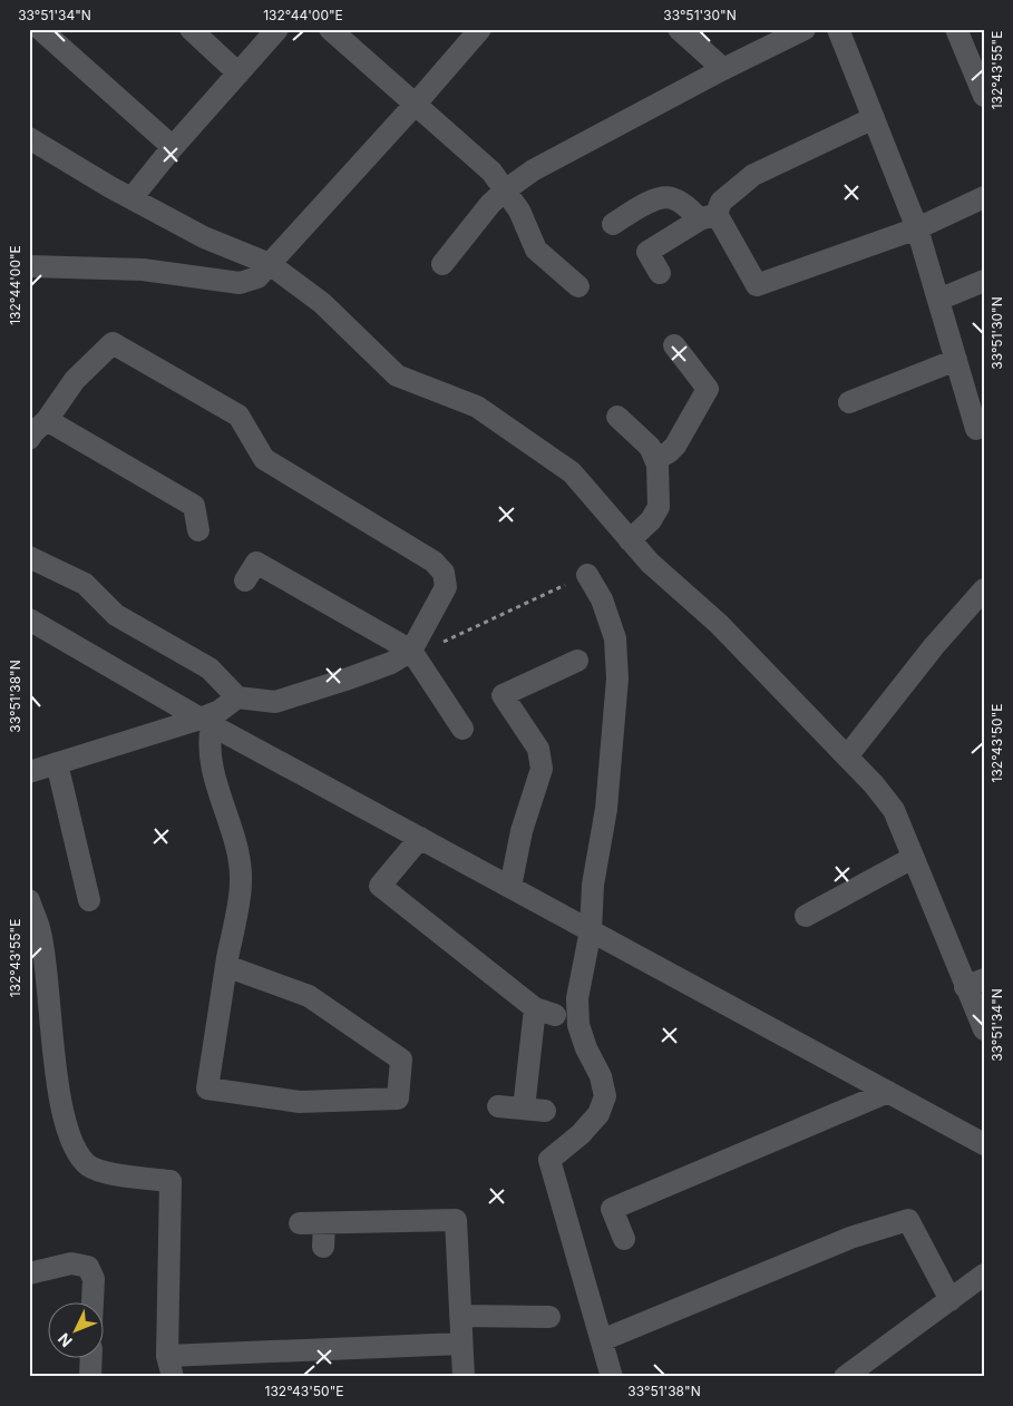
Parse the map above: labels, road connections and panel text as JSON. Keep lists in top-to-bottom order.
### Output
{
  "north": "bottom left",
  "coordinates": [
    "33°51'34\"N",
    "132°44'00\"E",
    "33°51'30\"N",
    "132°43'55\"E",
    "33°51'38\"N",
    "132°43'50\"E"
  ]
}
